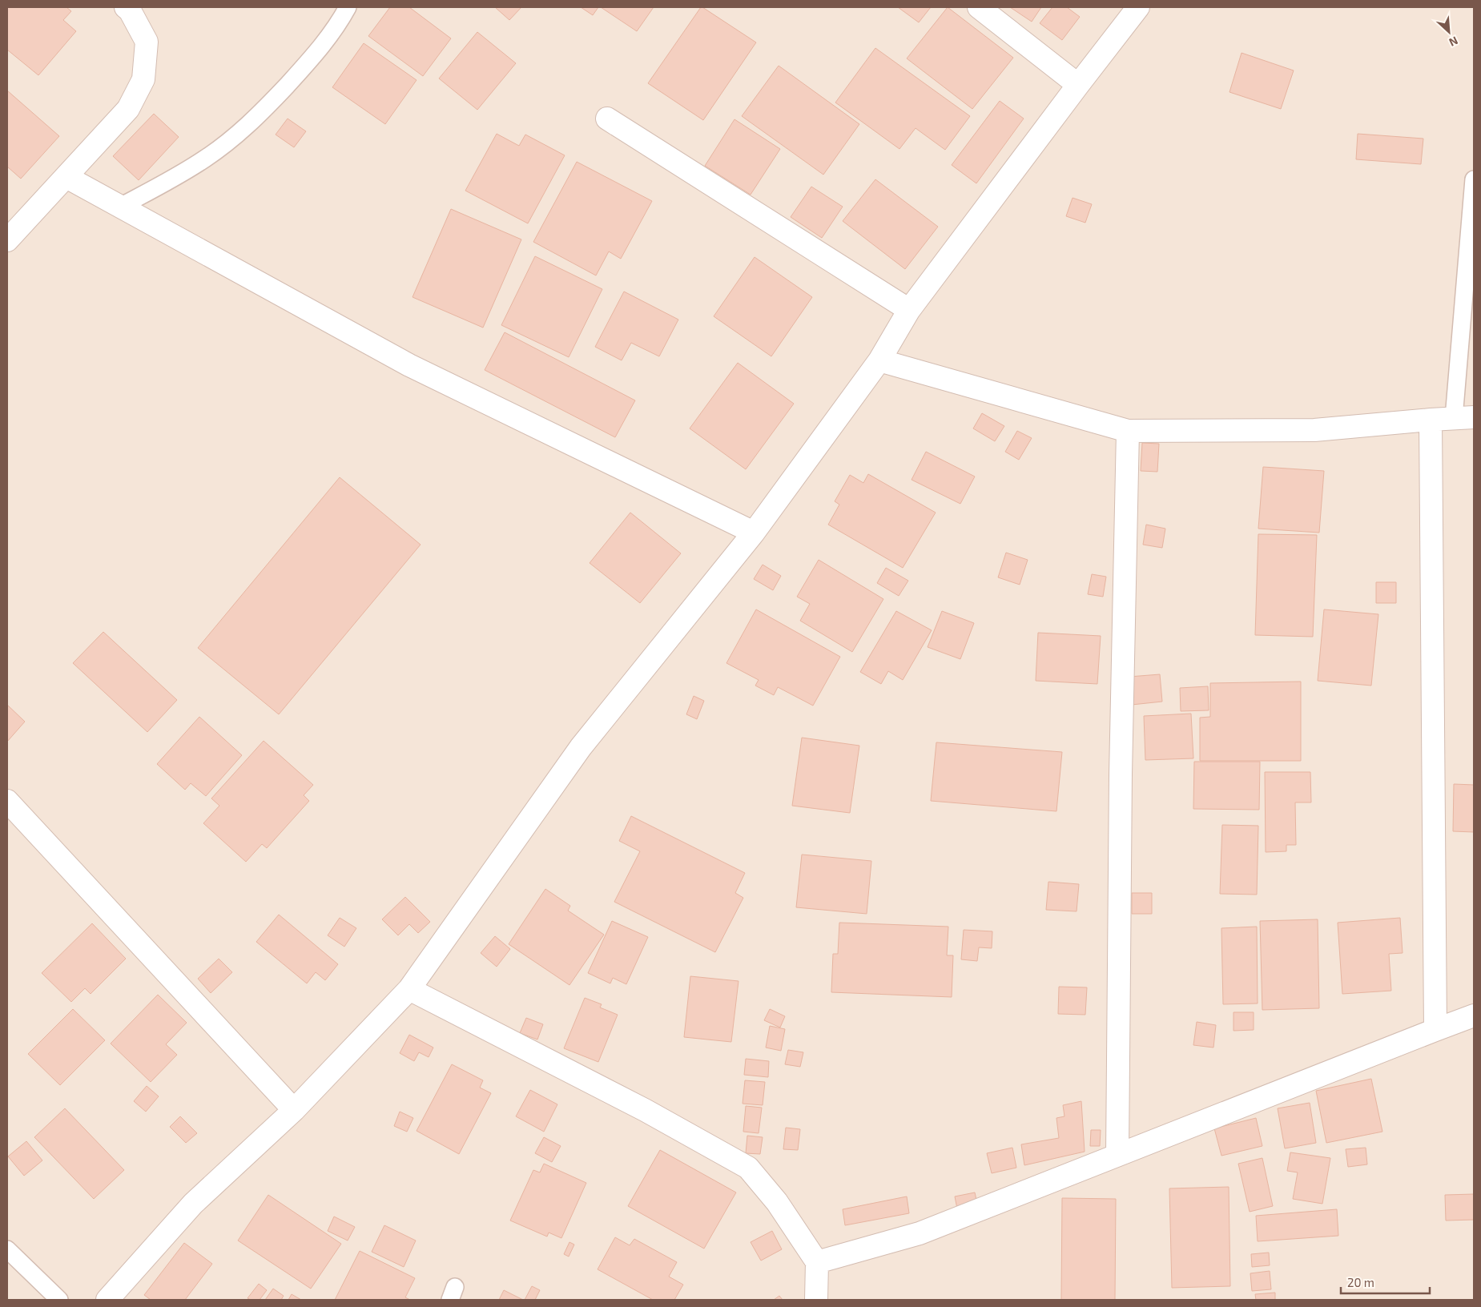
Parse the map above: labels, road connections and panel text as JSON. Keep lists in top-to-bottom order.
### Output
{
  "scale_bar": "20 m",
  "north": "bottom right"
}
